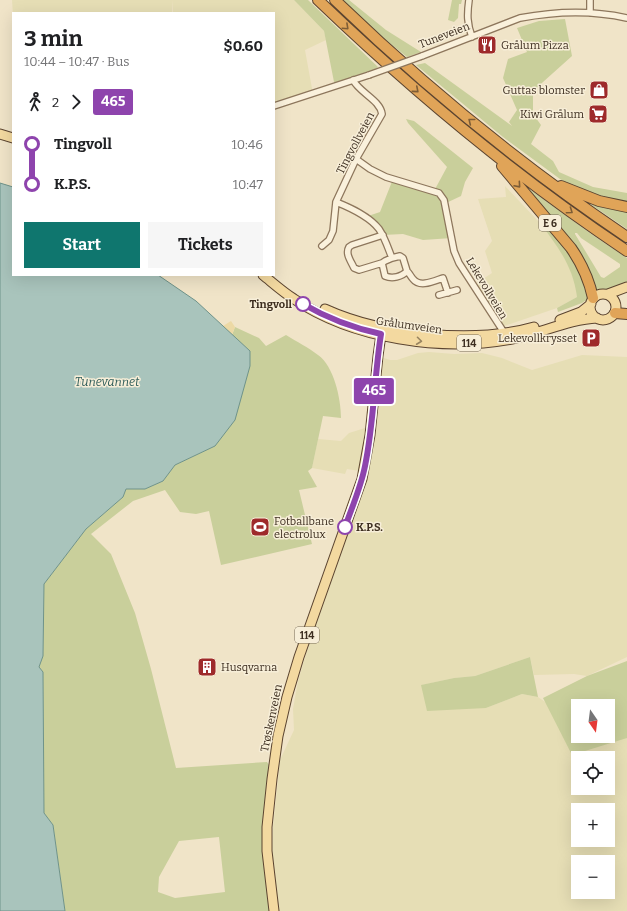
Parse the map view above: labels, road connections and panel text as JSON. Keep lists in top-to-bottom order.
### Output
{
  "streets": {
    "highway": ["E 6"],
    "main road": ["Grålumveien", "114", "Trøskenveien"],
    "street": ["Tuneveien", "Tingvollveien", "Lekevollveien"]
  },
  "crossings": [
    ["Tuneveien", "Tingvollveien"],
    ["Tingvollveien", "Lekevollveien"],
    ["E 6", "Grålumveien"],
    ["E 6", "114"],
    ["Lekevollveien", "Grålumveien"],
    ["Grålumveien", "114"],
    ["Grålumveien", "Trøskenveien"]
  ],
  "water": ["Tunevannet"],
  "places": {
    "restaurant": ["Grålum Pizza"],
    "shop": ["Guttas blomster"],
    "supermarket": ["Kiwi Grålum"],
    "other": ["Tingvoll", "K.P.S."],
    "parking": ["Lekevollkrysset"],
    "sports": ["Fotballbane electrolux"],
    "building": ["Husqvarna"]
  },
  "lines": ["bus line 465"],
  "north": "bottom",
  "page": {
    "on_map": "465",
    "heading": ["3 min", "10:44 – 10:47 · Bus", "$0.60"],
    "legs": ["2", "465"],
    "list": [
      {
        "name": "Tingvoll",
        "value": "10:46"
      },
      {
        "name": "K.P.S.",
        "value": "10:47"
      }
    ],
    "buttons": ["Start", "Tickets"],
    "map_buttons": ["+", "−"]
  }
}
